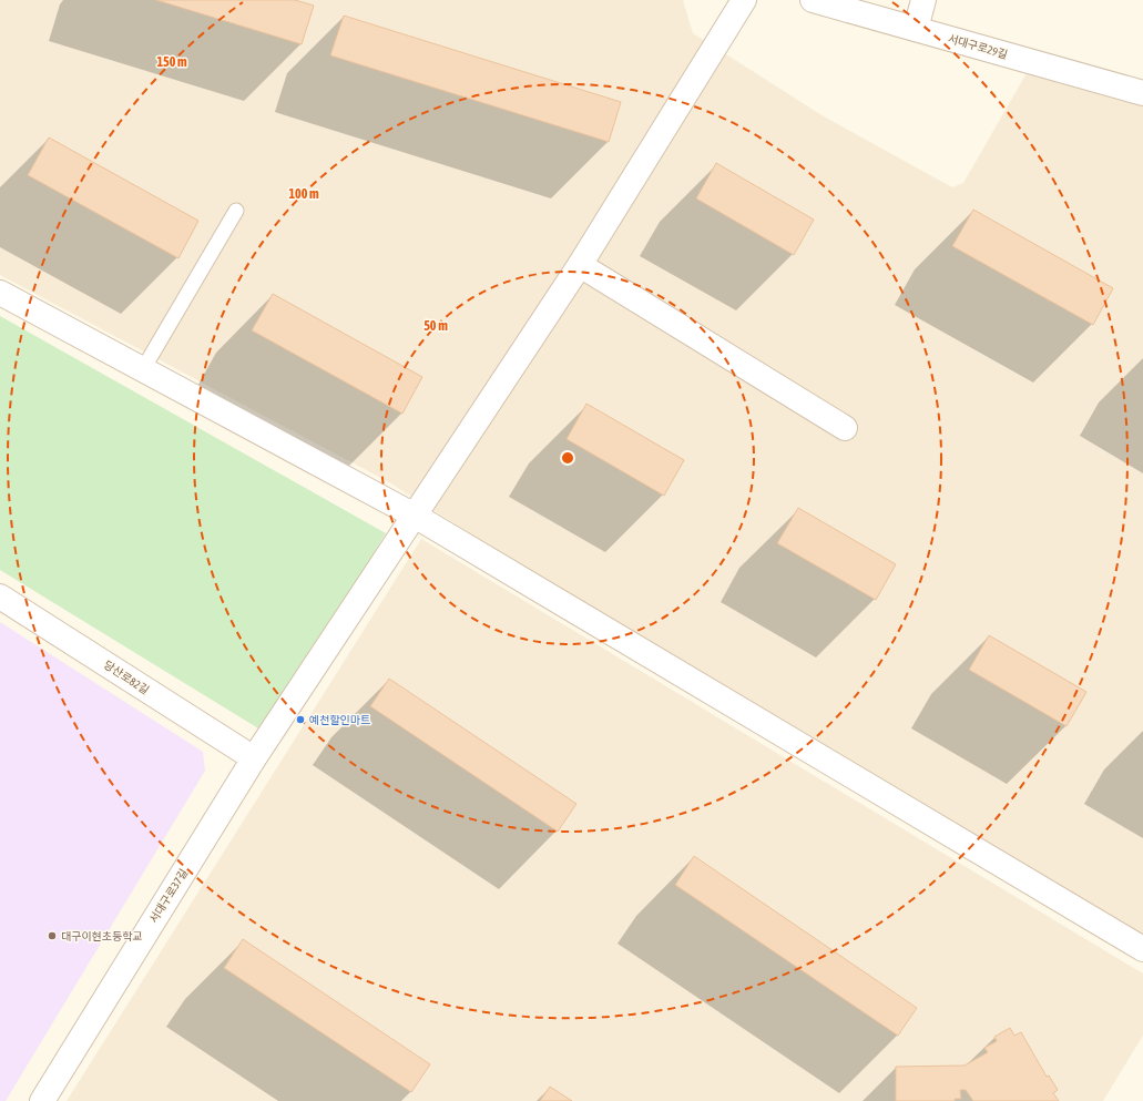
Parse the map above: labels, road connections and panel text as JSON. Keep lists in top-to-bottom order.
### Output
{
  "streets": {
    "street": ["서대구로29길", "당산로82길", "서대구로37길"]
  },
  "crossings": [
    ["당산로82길", "서대구로37길"]
  ],
  "places": ["예천할인마트", "대구이현초등학교"],
  "rings": ["150 m", "100 m", "50 m"]
}
